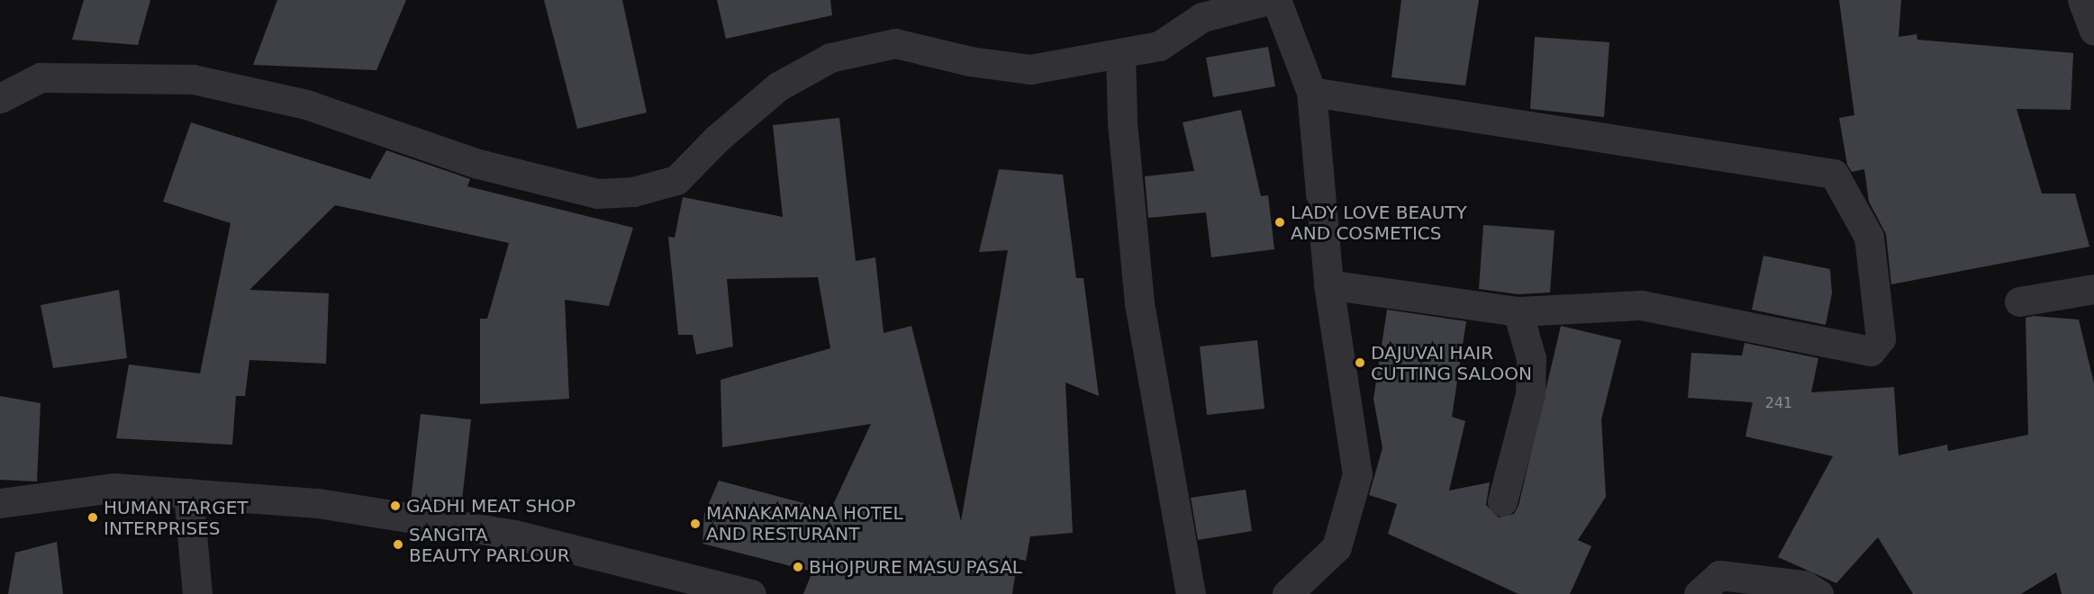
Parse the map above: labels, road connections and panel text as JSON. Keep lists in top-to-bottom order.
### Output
{
  "places": [
    "LADY LOVE BEAUTY AND COSMETICS",
    "DAJUVAI HAIR CUTTING SALOON",
    "GADHI MEAT SHOP",
    "HUMAN TARGET INTERPRISES",
    "MANAKAMANA HOTEL AND RESTURANT",
    "SANGITA BEAUTY PARLOUR",
    "BHOJPURE MASU PASAL"
  ],
  "house_numbers": ["241"]
}
